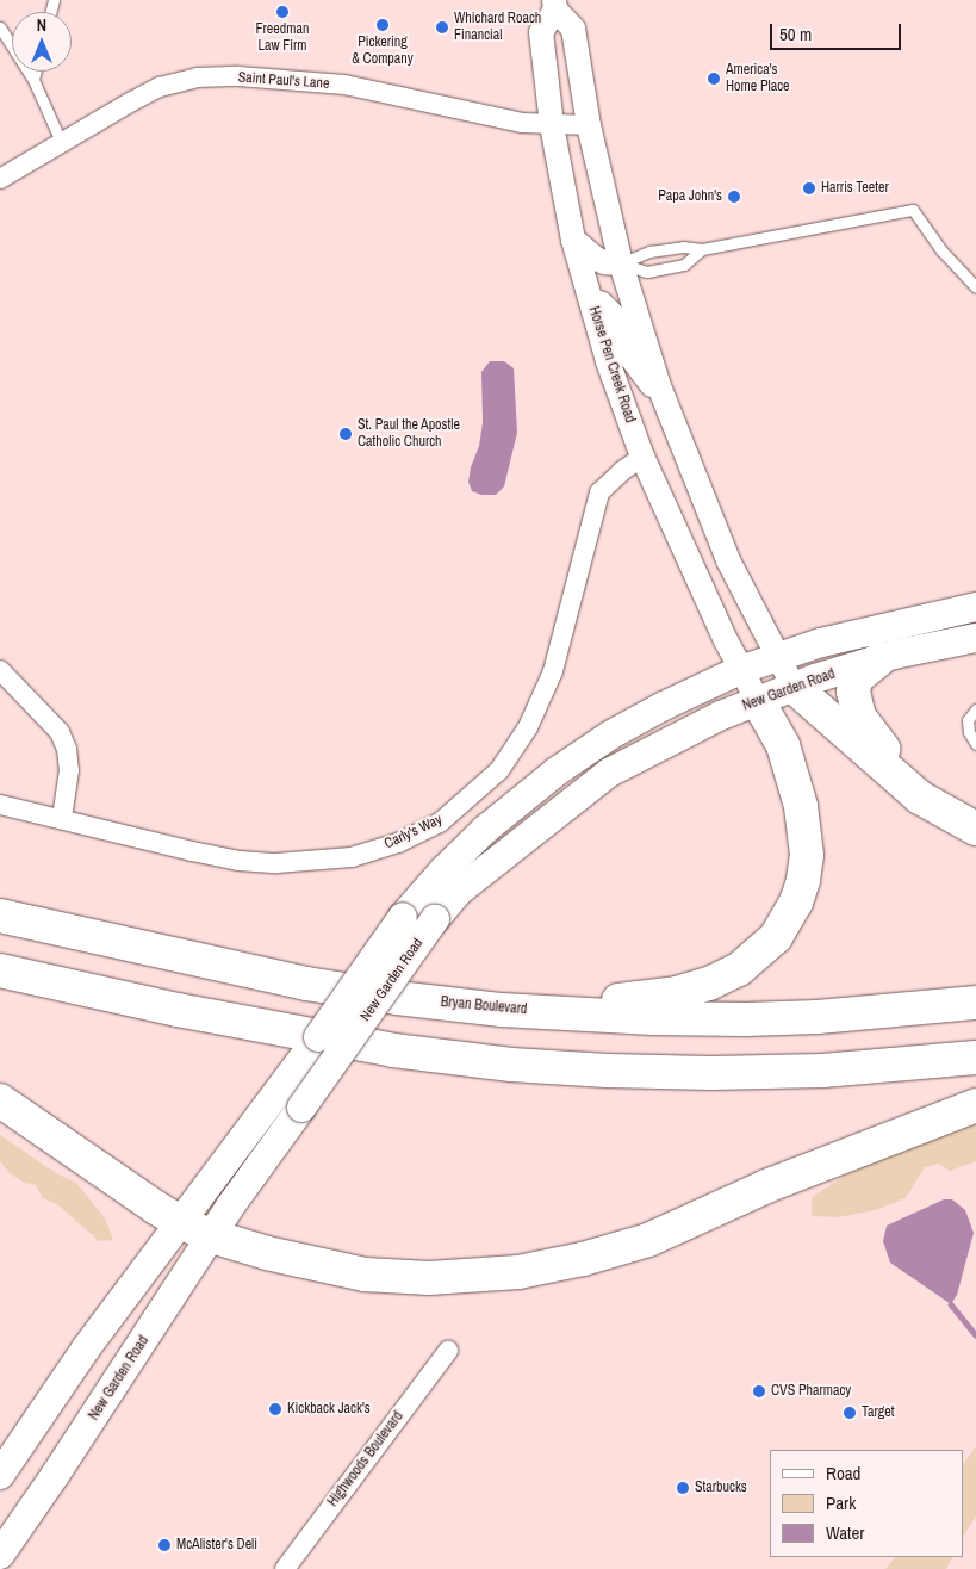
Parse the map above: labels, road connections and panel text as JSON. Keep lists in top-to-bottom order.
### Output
{
  "streets": {
    "highway": ["Bryan Boulevard"],
    "main road": ["New Garden Road"],
    "street": [
      "Saint Paul's Lane",
      "Horse Pen Creek Road",
      "Carly's Way",
      "Highwoods Boulevard"
    ]
  },
  "crossings": [
    ["Saint Paul's Lane", "Horse Pen Creek Road"],
    ["Horse Pen Creek Road", "New Garden Road"],
    ["Horse Pen Creek Road", "Carly's Way"]
  ],
  "places": [
    "Freedman Law Firm",
    "Pickering & Company",
    "Whichard Roach Financial",
    "America's Home Place",
    "Harris Teeter",
    "Papa John's",
    "St. Paul the Apostle Catholic Church",
    "CVS Pharmacy",
    "Kickback Jack's",
    "Target",
    "Starbucks",
    "McAlister's Deli"
  ],
  "legend": ["Road", "Park", "Water"],
  "scale_bar": "50 m",
  "north": "top"
}
